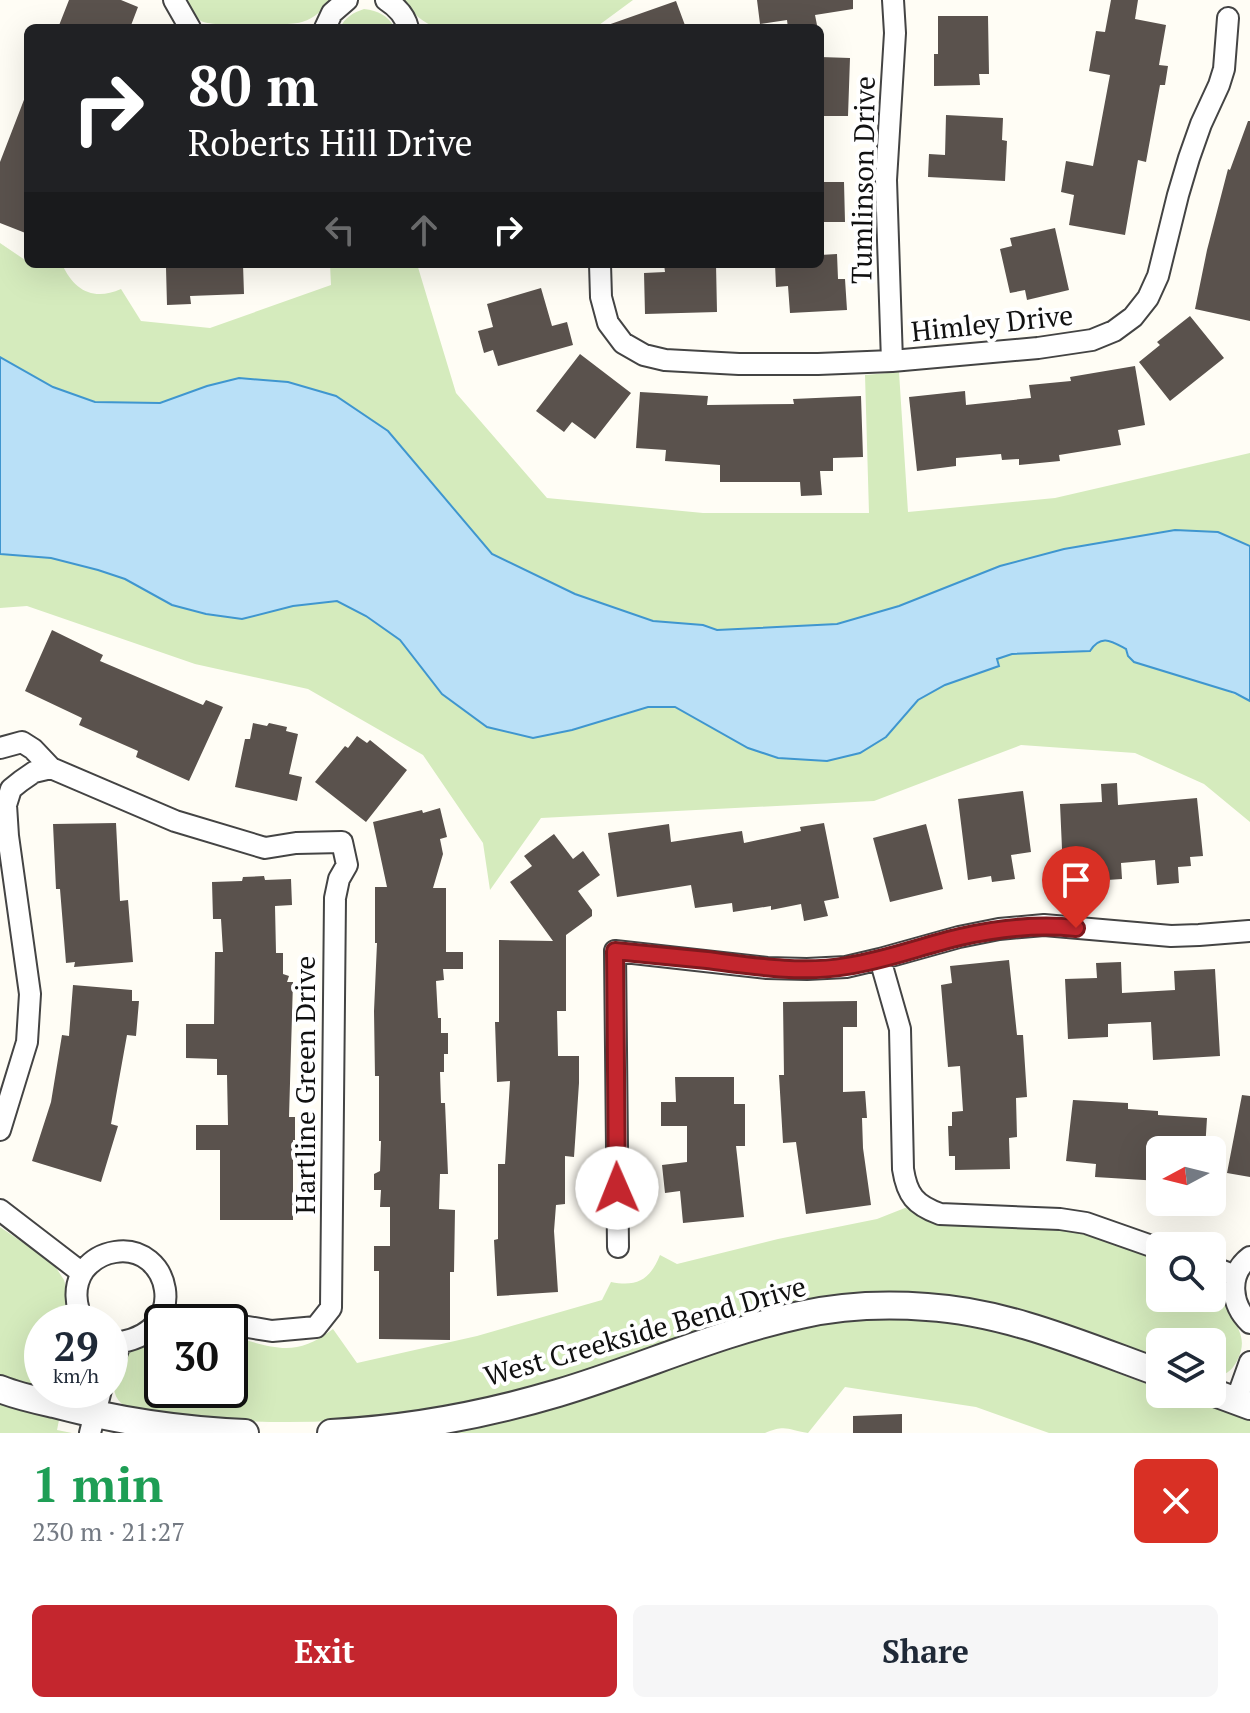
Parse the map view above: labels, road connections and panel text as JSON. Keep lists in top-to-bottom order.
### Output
{
  "streets": {
    "street": [
      "Tumlinson Drive",
      "Himley Drive",
      "Hartline Green Drive",
      "West Creekside Bend Drive"
    ]
  },
  "crossings": [
    ["Tumlinson Drive", "Himley Drive"]
  ],
  "north": "left",
  "page": {
    "turn": ["80 m", "Roberts Hill Drive"],
    "speed": "29 km/h",
    "limit": "30",
    "heading": ["1 min", "230 m · 21:27"],
    "buttons": ["Exit", "Share"]
  }
}
